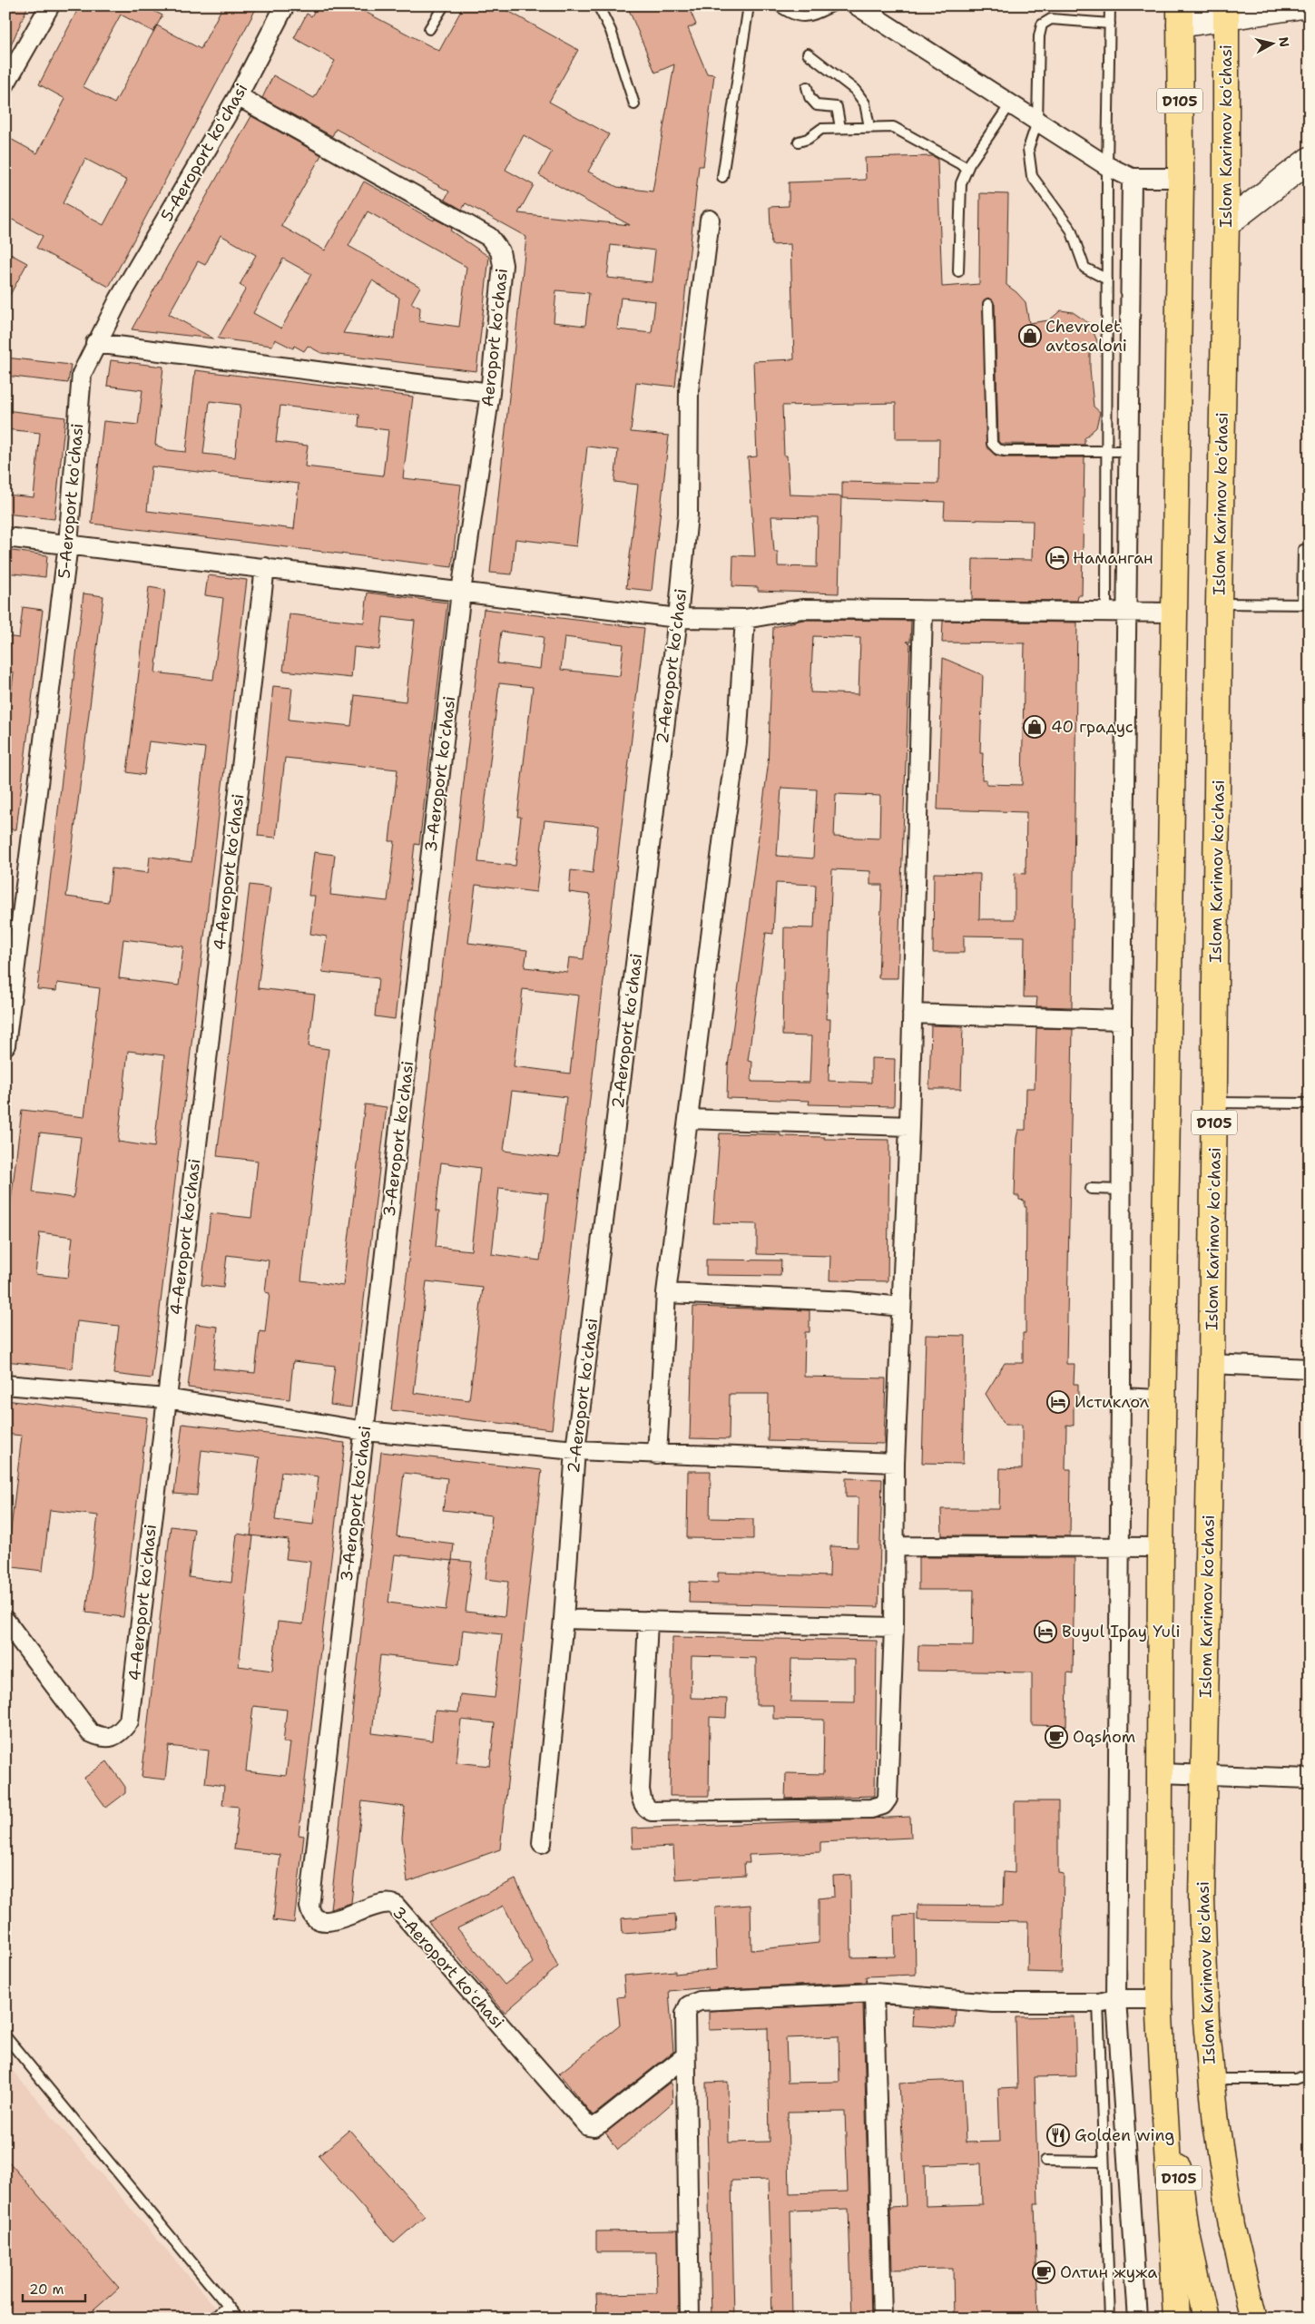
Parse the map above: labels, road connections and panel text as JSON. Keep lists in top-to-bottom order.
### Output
{
  "streets": {
    "main road": ["D105", "Islom Karimov koʻchasi"],
    "street": [
      "5-Aeroport koʻchasi",
      "Aeroport koʻchasi",
      "2-Aeroport koʻchasi",
      "3-Aeroport koʻchasi",
      "4-Aeroport koʻchasi"
    ]
  },
  "crossings": [
    ["5-Aeroport koʻchasi", "Aeroport koʻchasi"],
    ["Aeroport koʻchasi", "3-Aeroport koʻchasi"]
  ],
  "places": {
    "shop": ["Chevrolet avtosaloni", "40 градус"],
    "hotel": ["Наманган", "Истиклол", "Buyul Ipay Yuli"],
    "cafe": ["Oqshom", "Олтин жужа"],
    "restaurant": ["Golden wing"]
  },
  "scale_bar": "20 m",
  "north": "right"
}
